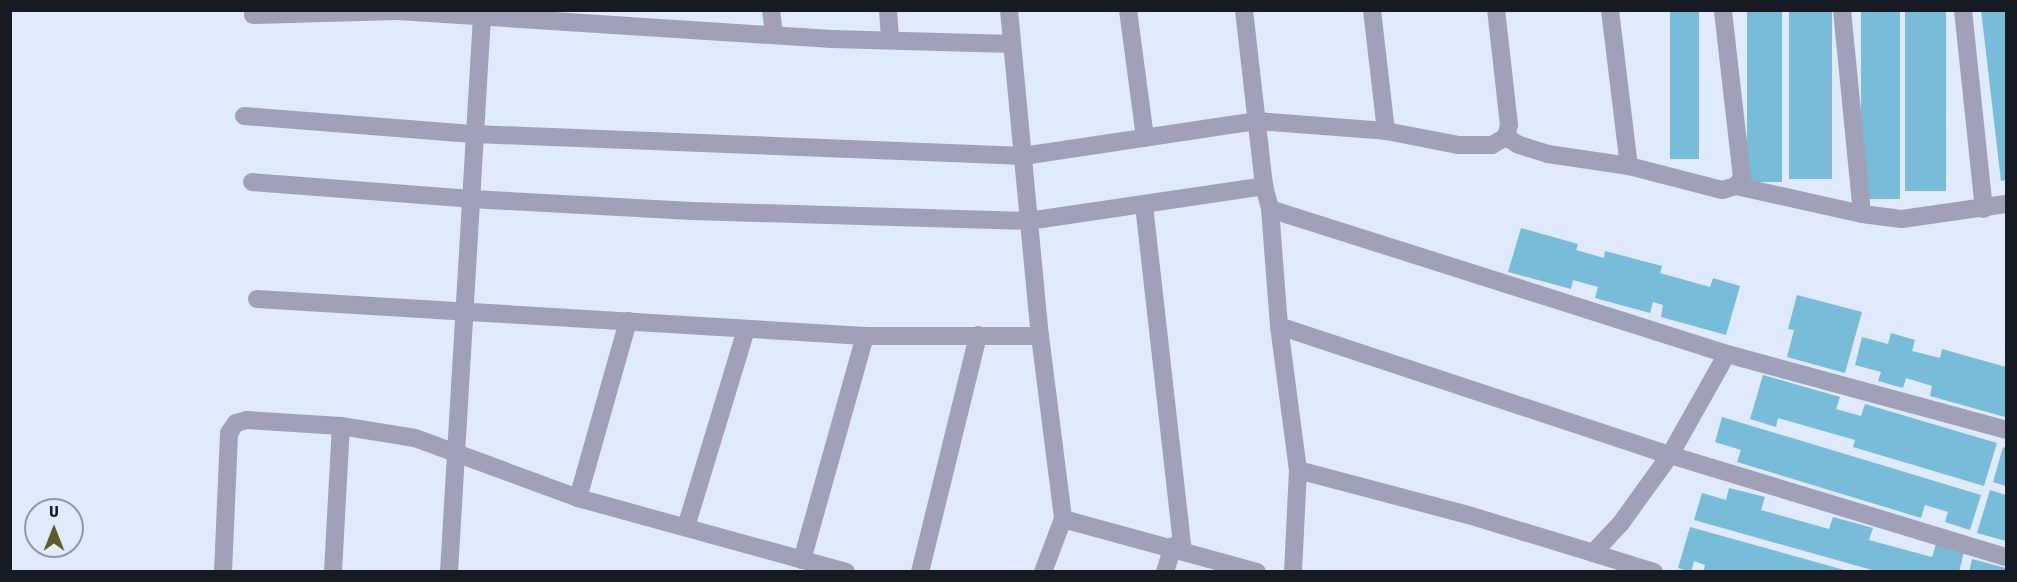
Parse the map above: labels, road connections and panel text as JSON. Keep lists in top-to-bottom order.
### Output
{
  "north": "top"
}
